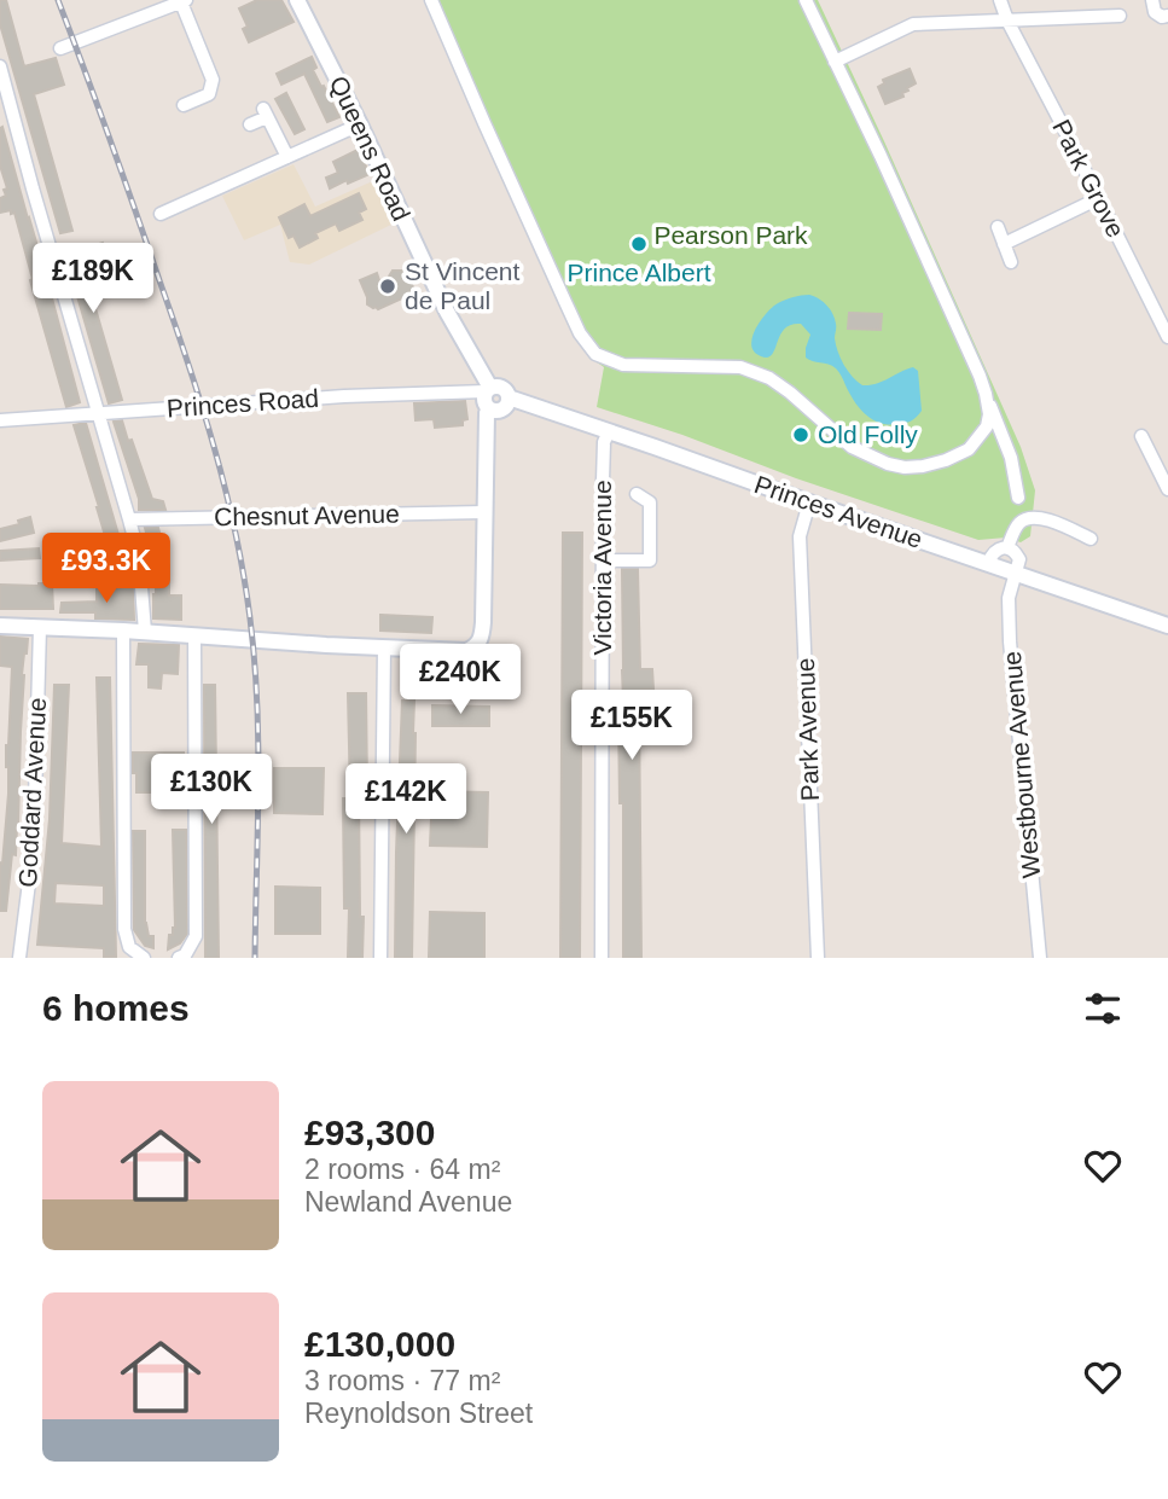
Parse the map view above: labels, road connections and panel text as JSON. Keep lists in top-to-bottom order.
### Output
{
  "streets": {
    "street": [
      "Queens Road",
      "Park Grove",
      "Princes Road",
      "Princes Avenue",
      "Chesnut Avenue",
      "Victoria Avenue",
      "Park Avenue",
      "Westbourne Avenue",
      "Goddard Avenue"
    ]
  },
  "crossings": [
    ["Queens Road", "Princes Road"],
    ["Queens Road", "Princes Avenue"],
    ["Princes Road", "Princes Avenue"],
    ["Princes Avenue", "Victoria Avenue"],
    ["Princes Avenue", "Park Avenue"],
    ["Princes Avenue", "Westbourne Avenue"]
  ],
  "parks": ["Pearson Park"],
  "places": ["Prince Albert", "St Vincent de Paul", "Old Folly"],
  "page": {
    "price": [
      "£189K",
      "£93.3K",
      "£240K",
      "£155K",
      "£130K",
      "£142K"
    ],
    "heading": "6 homes",
    "list": [
      {
        "name": "£93,300",
        "note": "2 rooms · 64 m² · Newland Avenue"
      },
      {
        "name": "£130,000",
        "note": "3 rooms · 77 m² · Reynoldson Street"
      }
    ]
  }
}
